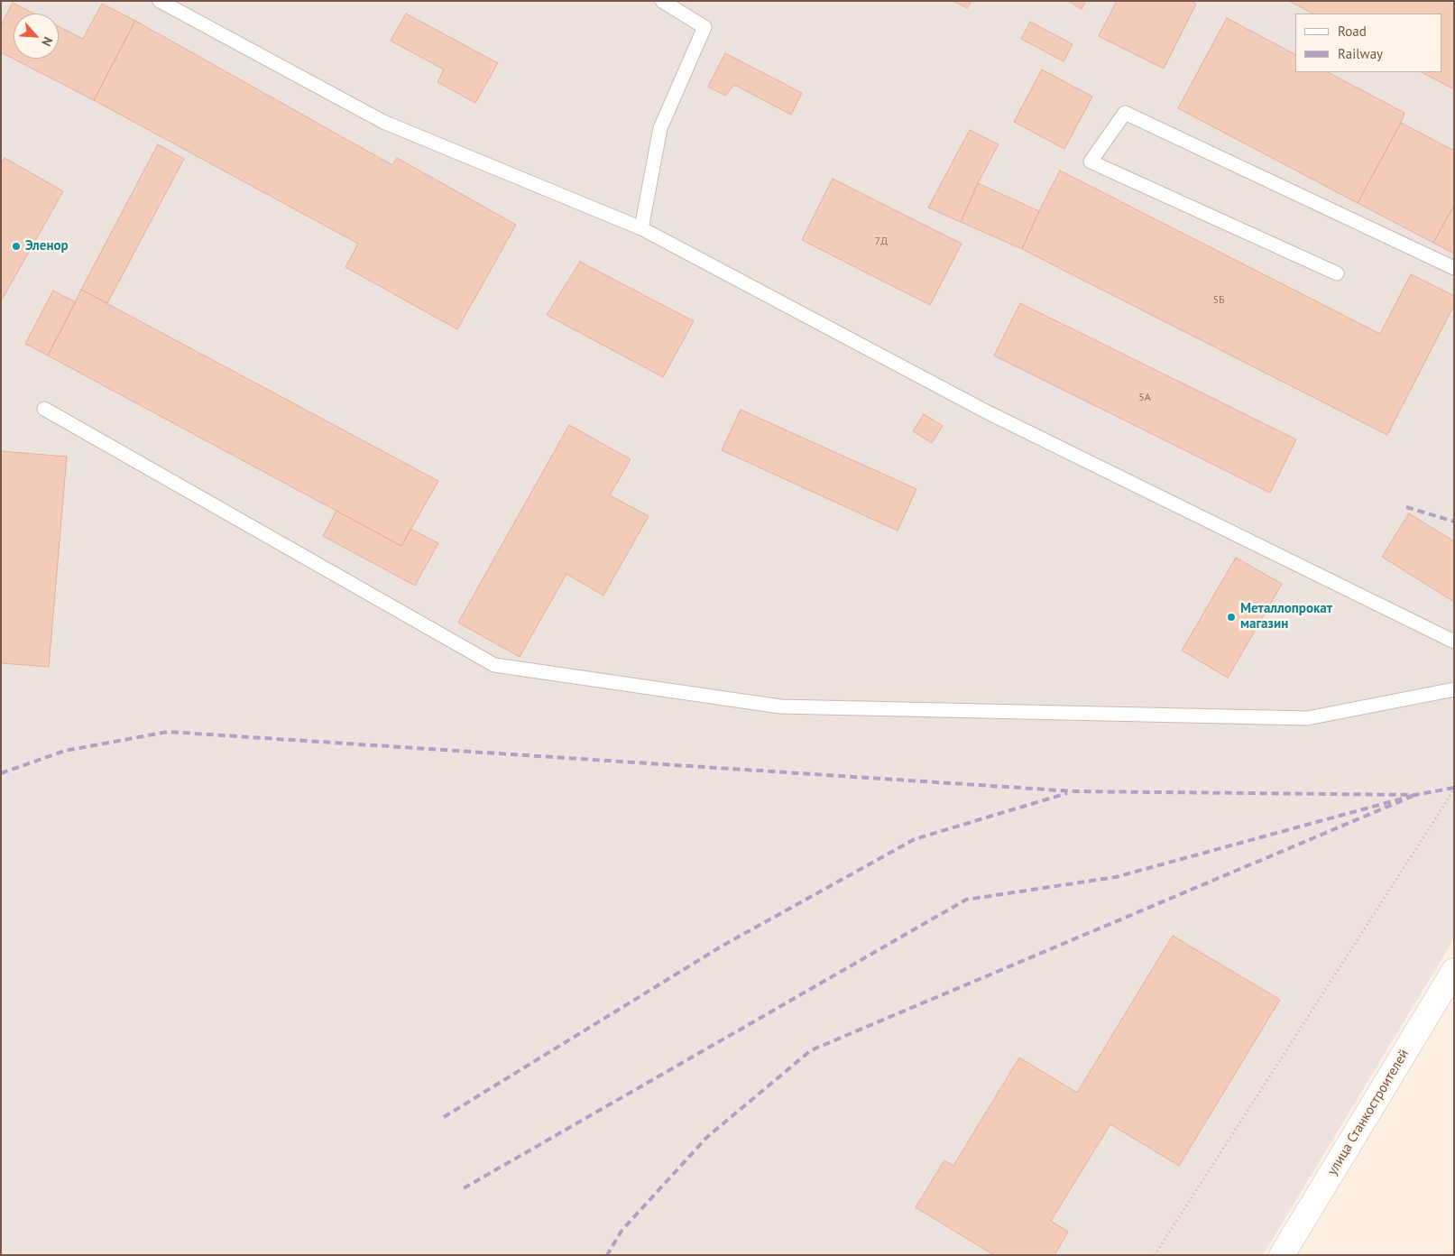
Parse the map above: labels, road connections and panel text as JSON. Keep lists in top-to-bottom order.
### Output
{
  "streets": {
    "main road": ["улица Станкостроителей"]
  },
  "places": ["Эленор", "Металлопрокат магазин"],
  "house_numbers": ["7Д", "5Б", "5А"],
  "legend": ["Road", "Railway"],
  "north": "bottom right"
}
